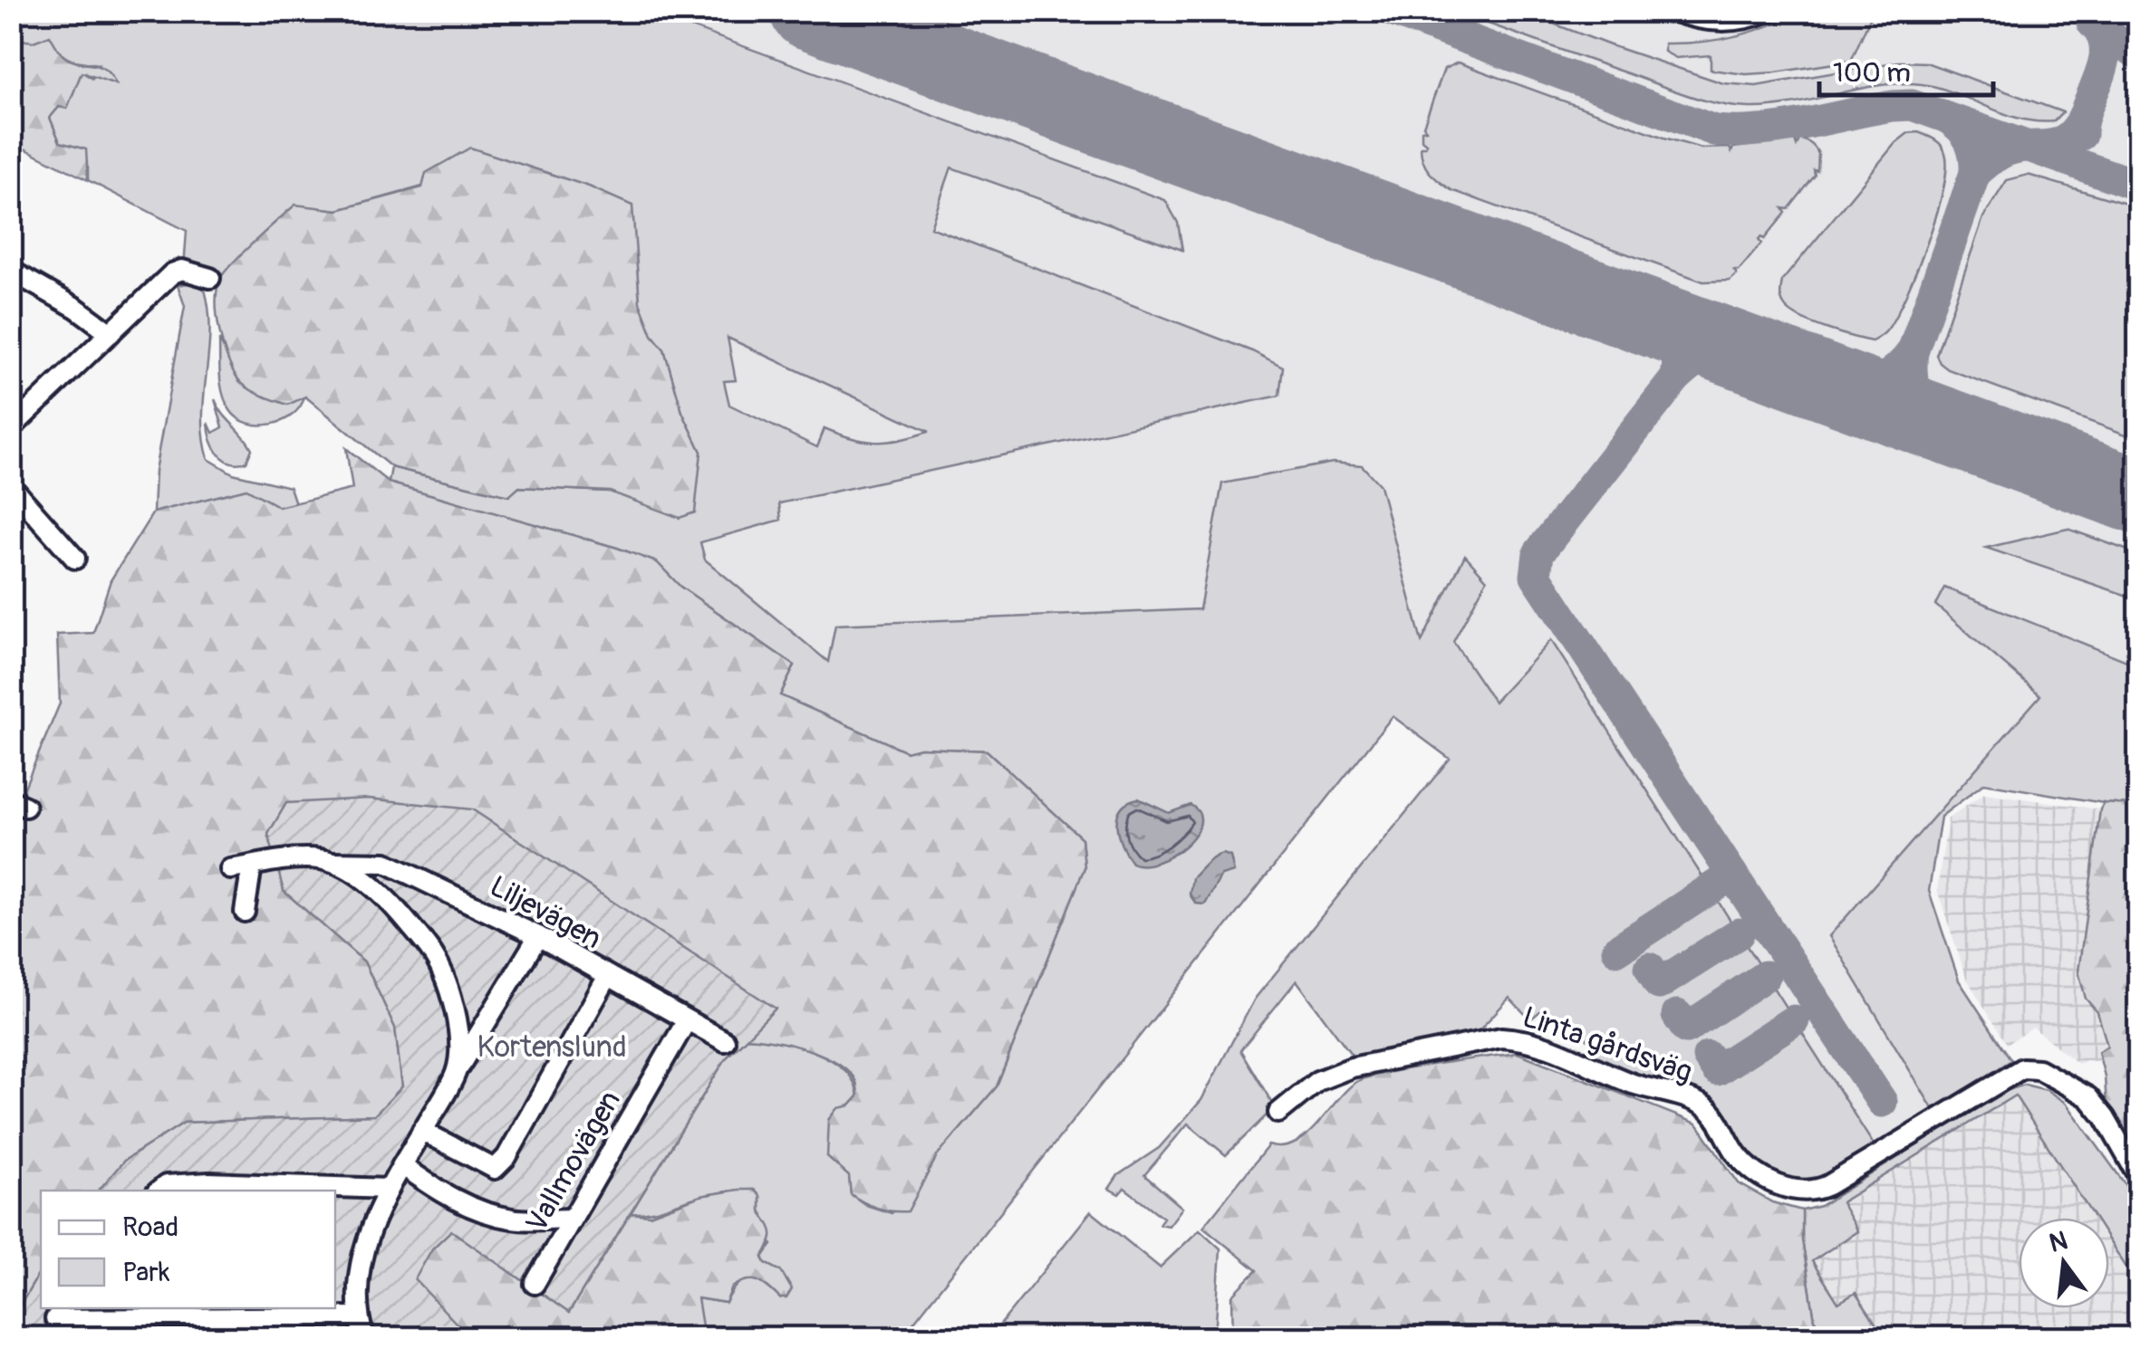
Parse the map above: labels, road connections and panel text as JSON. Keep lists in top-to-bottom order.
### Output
{
  "streets": {
    "street": ["Liljevägen", "Linta gårdsväg", "Vallmovägen"]
  },
  "crossings": [
    ["Liljevägen", "Vallmovägen"]
  ],
  "parks": ["Kortenslund"],
  "legend": ["Road", "Park"],
  "scale_bar": "100 m",
  "north": "top"
}
